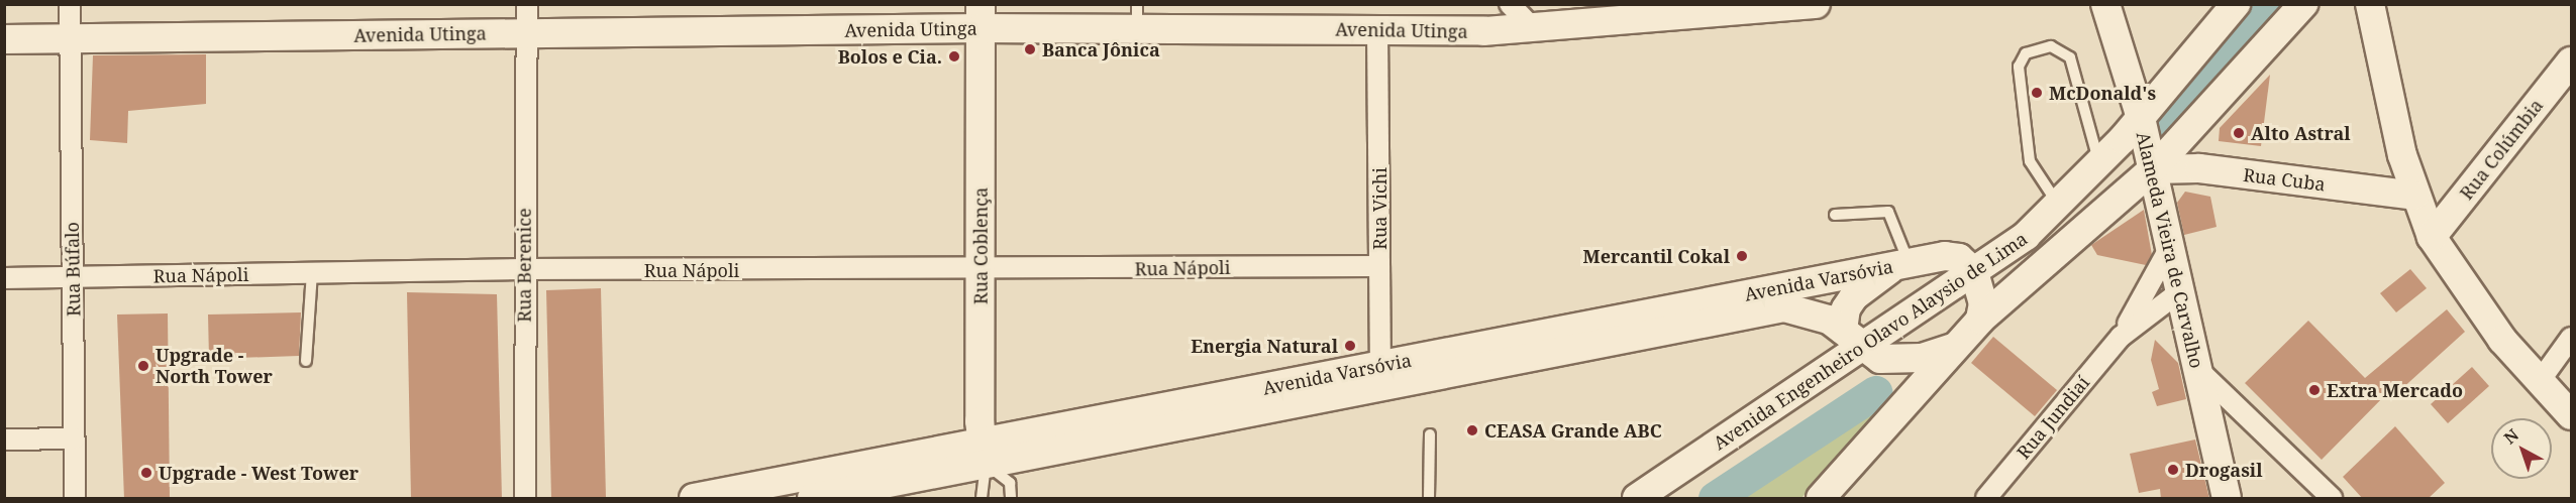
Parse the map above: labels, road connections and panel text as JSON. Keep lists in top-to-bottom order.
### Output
{
  "streets": {
    "main road": [
      "Avenida Utinga",
      "Rua Colúmbia",
      "Rua Cuba",
      "Rua Coblença",
      "Alameda Vieira de Carvalho",
      "Avenida Varsóvia",
      "Avenida Engenheiro Olavo Alaysio de Lima"
    ],
    "street": [
      "Rua Vichi",
      "Rua Berenice",
      "Rua Nápoli",
      "Rua Búfalo",
      "Rua Jundiaí"
    ]
  },
  "crossings": [
    ["Avenida Utinga", "Rua Vichi"],
    ["Avenida Utinga", "Rua Coblença"],
    ["Avenida Utinga", "Rua Berenice"],
    ["Avenida Utinga", "Rua Búfalo"],
    ["Rua Cuba", "Alameda Vieira de Carvalho"],
    ["Rua Cuba", "Avenida Engenheiro Olavo Alaysio de Lima"],
    ["Rua Vichi", "Rua Nápoli"],
    ["Rua Vichi", "Avenida Varsóvia"],
    ["Rua Coblença", "Rua Nápoli"],
    ["Rua Coblença", "Avenida Varsóvia"],
    ["Alameda Vieira de Carvalho", "Avenida Engenheiro Olavo Alaysio de Lima"],
    ["Alameda Vieira de Carvalho", "Rua Jundiaí"],
    ["Rua Berenice", "Rua Nápoli"],
    ["Rua Nápoli", "Rua Búfalo"],
    ["Avenida Varsóvia", "Avenida Engenheiro Olavo Alaysio de Lima"]
  ],
  "places": [
    "Banca Jônica",
    "Bolos e Cia.",
    "McDonald's",
    "Alto Astral",
    "Mercantil Cokal",
    "Energia Natural",
    "Upgrade - North Tower",
    "Extra Mercado",
    "CEASA Grande ABC",
    "Drogasil",
    "Upgrade - West Tower"
  ],
  "north": "top left"
}
